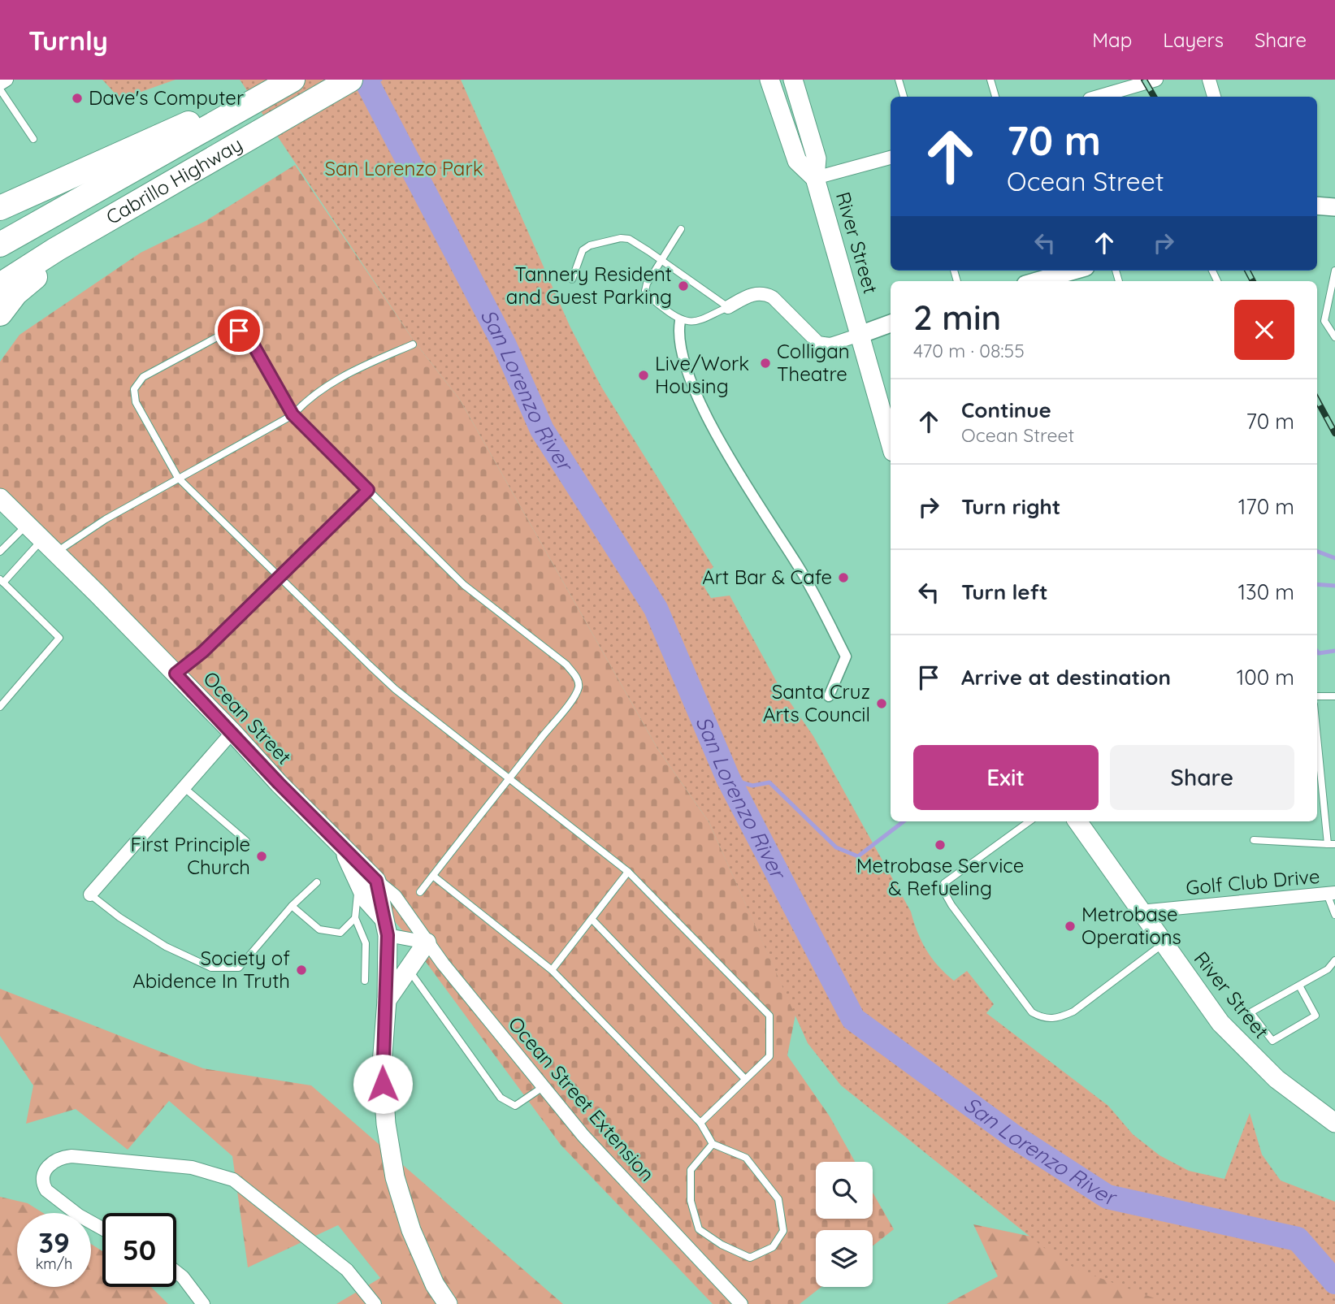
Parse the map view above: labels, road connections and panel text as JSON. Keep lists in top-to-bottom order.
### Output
{
  "streets": {
    "highway": ["Cabrillo Highway"],
    "main road": ["River Street", "Ocean Street"],
    "street": ["Golf Club Drive", "Ocean Street Extension"]
  },
  "crossings": [
    ["River Street", "Golf Club Drive"],
    ["Ocean Street", "Ocean Street Extension"]
  ],
  "water": ["San Lorenzo River"],
  "parks": ["San Lorenzo Park"],
  "places": [
    "Dave's Computer",
    "Tannery Resident and Guest Parking",
    "Colligan Theatre",
    "Live/Work Housing",
    "Art Bar & Cafe",
    "Santa Cruz Arts Council",
    "Metrobase Service & Refueling",
    "First Principle Church",
    "Metrobase Operations",
    "Society of Abidence In Truth"
  ],
  "page": {
    "header": "Turnly",
    "nav": ["Map", "Layers", "Share"],
    "turn": ["70 m", "Ocean Street"],
    "heading": ["2 min", "470 m · 08:55"],
    "list": [
      {
        "name": "Continue",
        "note": "Ocean Street",
        "value": "70 m"
      },
      {
        "name": "Turn right",
        "value": "170 m"
      },
      {
        "name": "Turn left",
        "value": "130 m"
      },
      {
        "name": "Arrive at destination",
        "value": "100 m"
      }
    ],
    "buttons": ["Exit", "Share"],
    "speed": "39 km/h",
    "limit": "50"
  }
}
